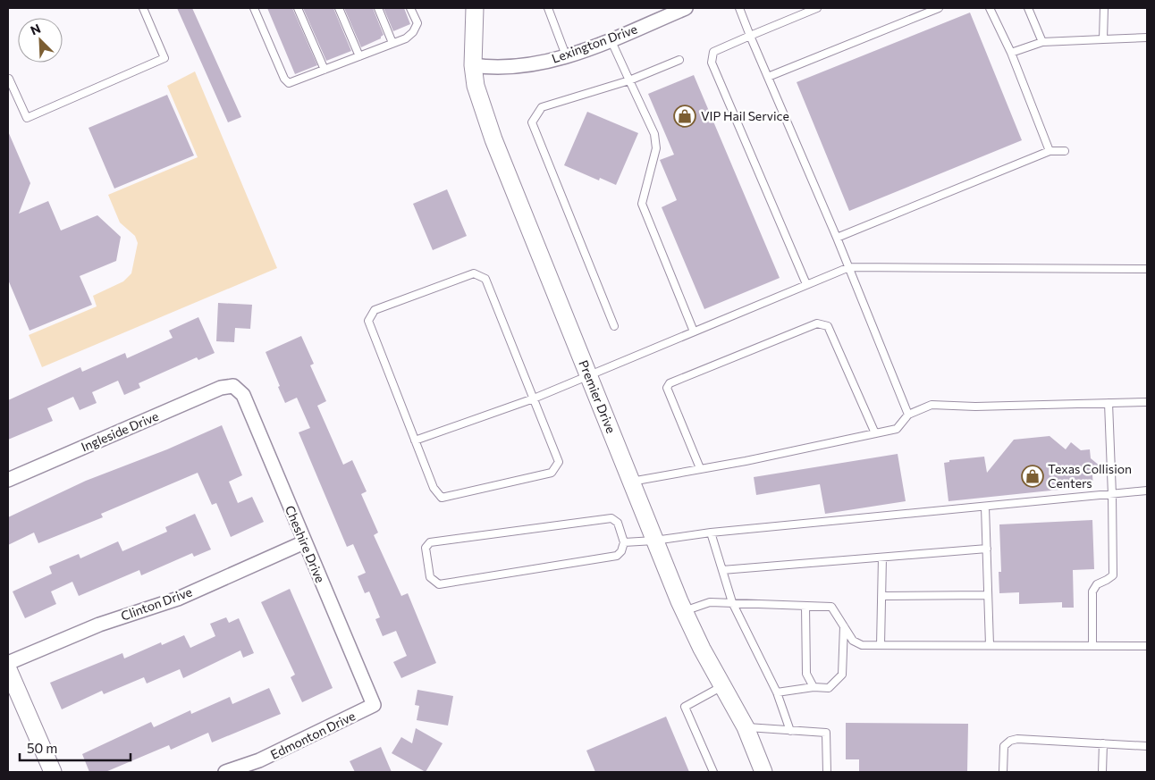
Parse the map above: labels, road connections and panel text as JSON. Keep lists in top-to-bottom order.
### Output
{
  "streets": {
    "street": [
      "Lexington Drive",
      "Premier Drive",
      "Ingleside Drive",
      "Cheshire Drive",
      "Clinton Drive",
      "Edmonton Drive"
    ]
  },
  "crossings": [
    ["Lexington Drive", "Premier Drive"],
    ["Ingleside Drive", "Cheshire Drive"],
    ["Cheshire Drive", "Clinton Drive"],
    ["Cheshire Drive", "Edmonton Drive"]
  ],
  "places": {
    "shop": ["VIP Hail Service", "Texas Collision Centers"]
  },
  "scale_bar": "50 m",
  "north": "top left"
}
